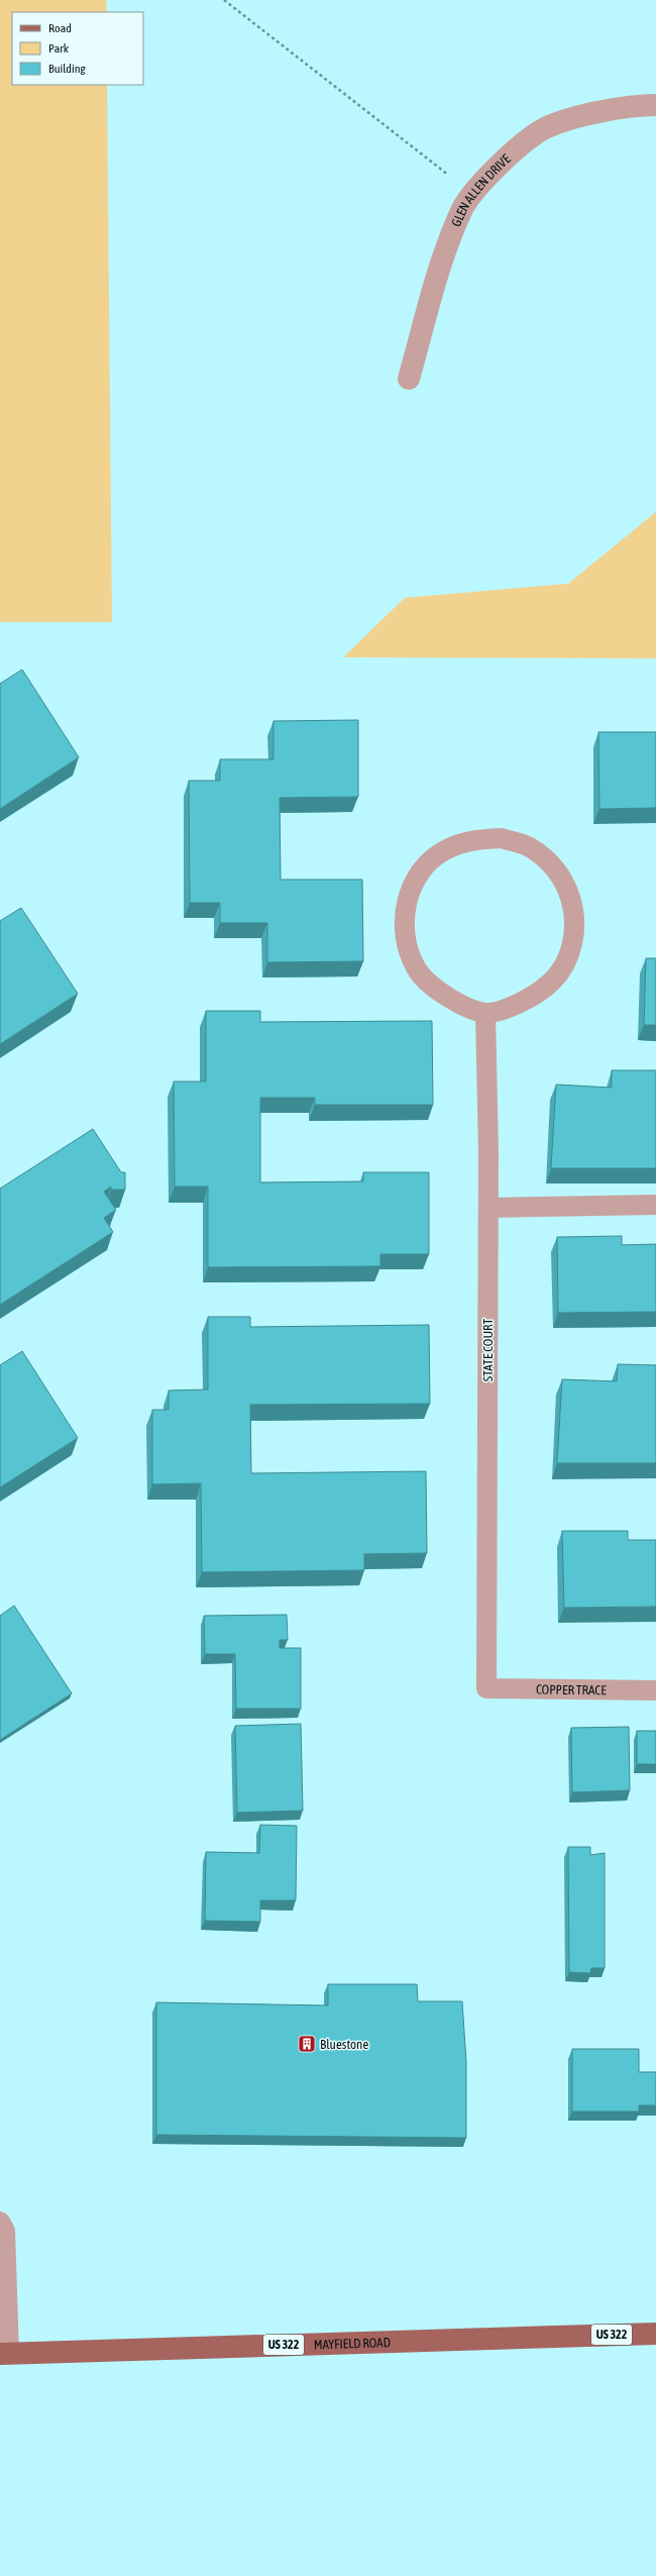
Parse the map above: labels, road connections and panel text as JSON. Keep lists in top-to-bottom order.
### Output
{
  "streets": {
    "main road": ["US 322", "MAYFIELD ROAD"],
    "street": ["GLEN ALLEN DRIVE"],
    "lane": ["STATE COURT", "COPPER TRACE"]
  },
  "crossings": [
    ["STATE COURT", "COPPER TRACE"]
  ],
  "places": {
    "building": ["Bluestone"]
  },
  "legend": ["Road", "Park", "Building"]
}
